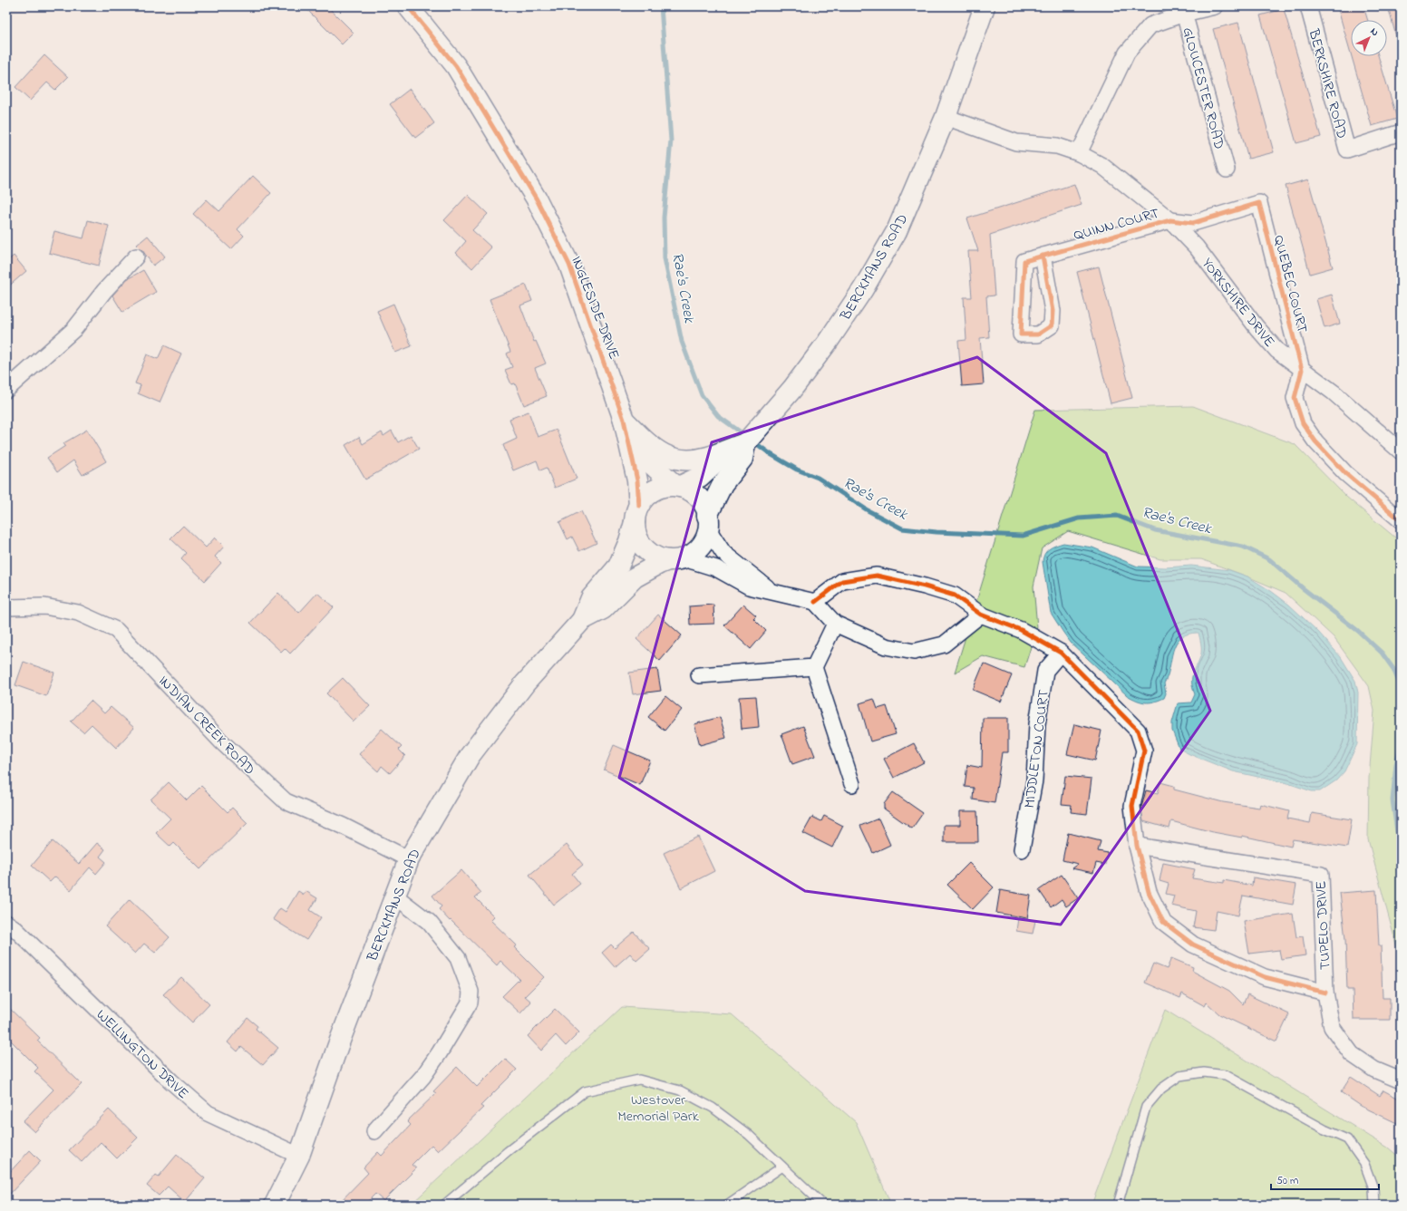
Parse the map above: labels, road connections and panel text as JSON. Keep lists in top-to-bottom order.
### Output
{
  "streets": {
    "main road": ["BERCKMANS ROAD", "INGLESIDE DRIVE"],
    "street": [
      "BERKSHIRE ROAD",
      "GLOUCESTER ROAD",
      "QUINN COURT",
      "QUEBEC COURT",
      "YORKSHIRE DRIVE",
      "INDIAN CREEK ROAD",
      "MIDDLETON COURT",
      "TUPELO DRIVE",
      "WELLINGTON DRIVE"
    ]
  },
  "crossings": [
    ["QUINN COURT", "QUEBEC COURT"],
    ["QUINN COURT", "YORKSHIRE DRIVE"],
    ["BERCKMANS ROAD", "YORKSHIRE DRIVE"],
    ["BERCKMANS ROAD", "INGLESIDE DRIVE"],
    ["BERCKMANS ROAD", "INDIAN CREEK ROAD"],
    ["BERCKMANS ROAD", "WELLINGTON DRIVE"],
    ["QUEBEC COURT", "YORKSHIRE DRIVE"]
  ],
  "water": ["Rae's Creek"],
  "parks": ["Westover Memorial Park"],
  "scale_bar": "50 m",
  "north": "top right"
}
